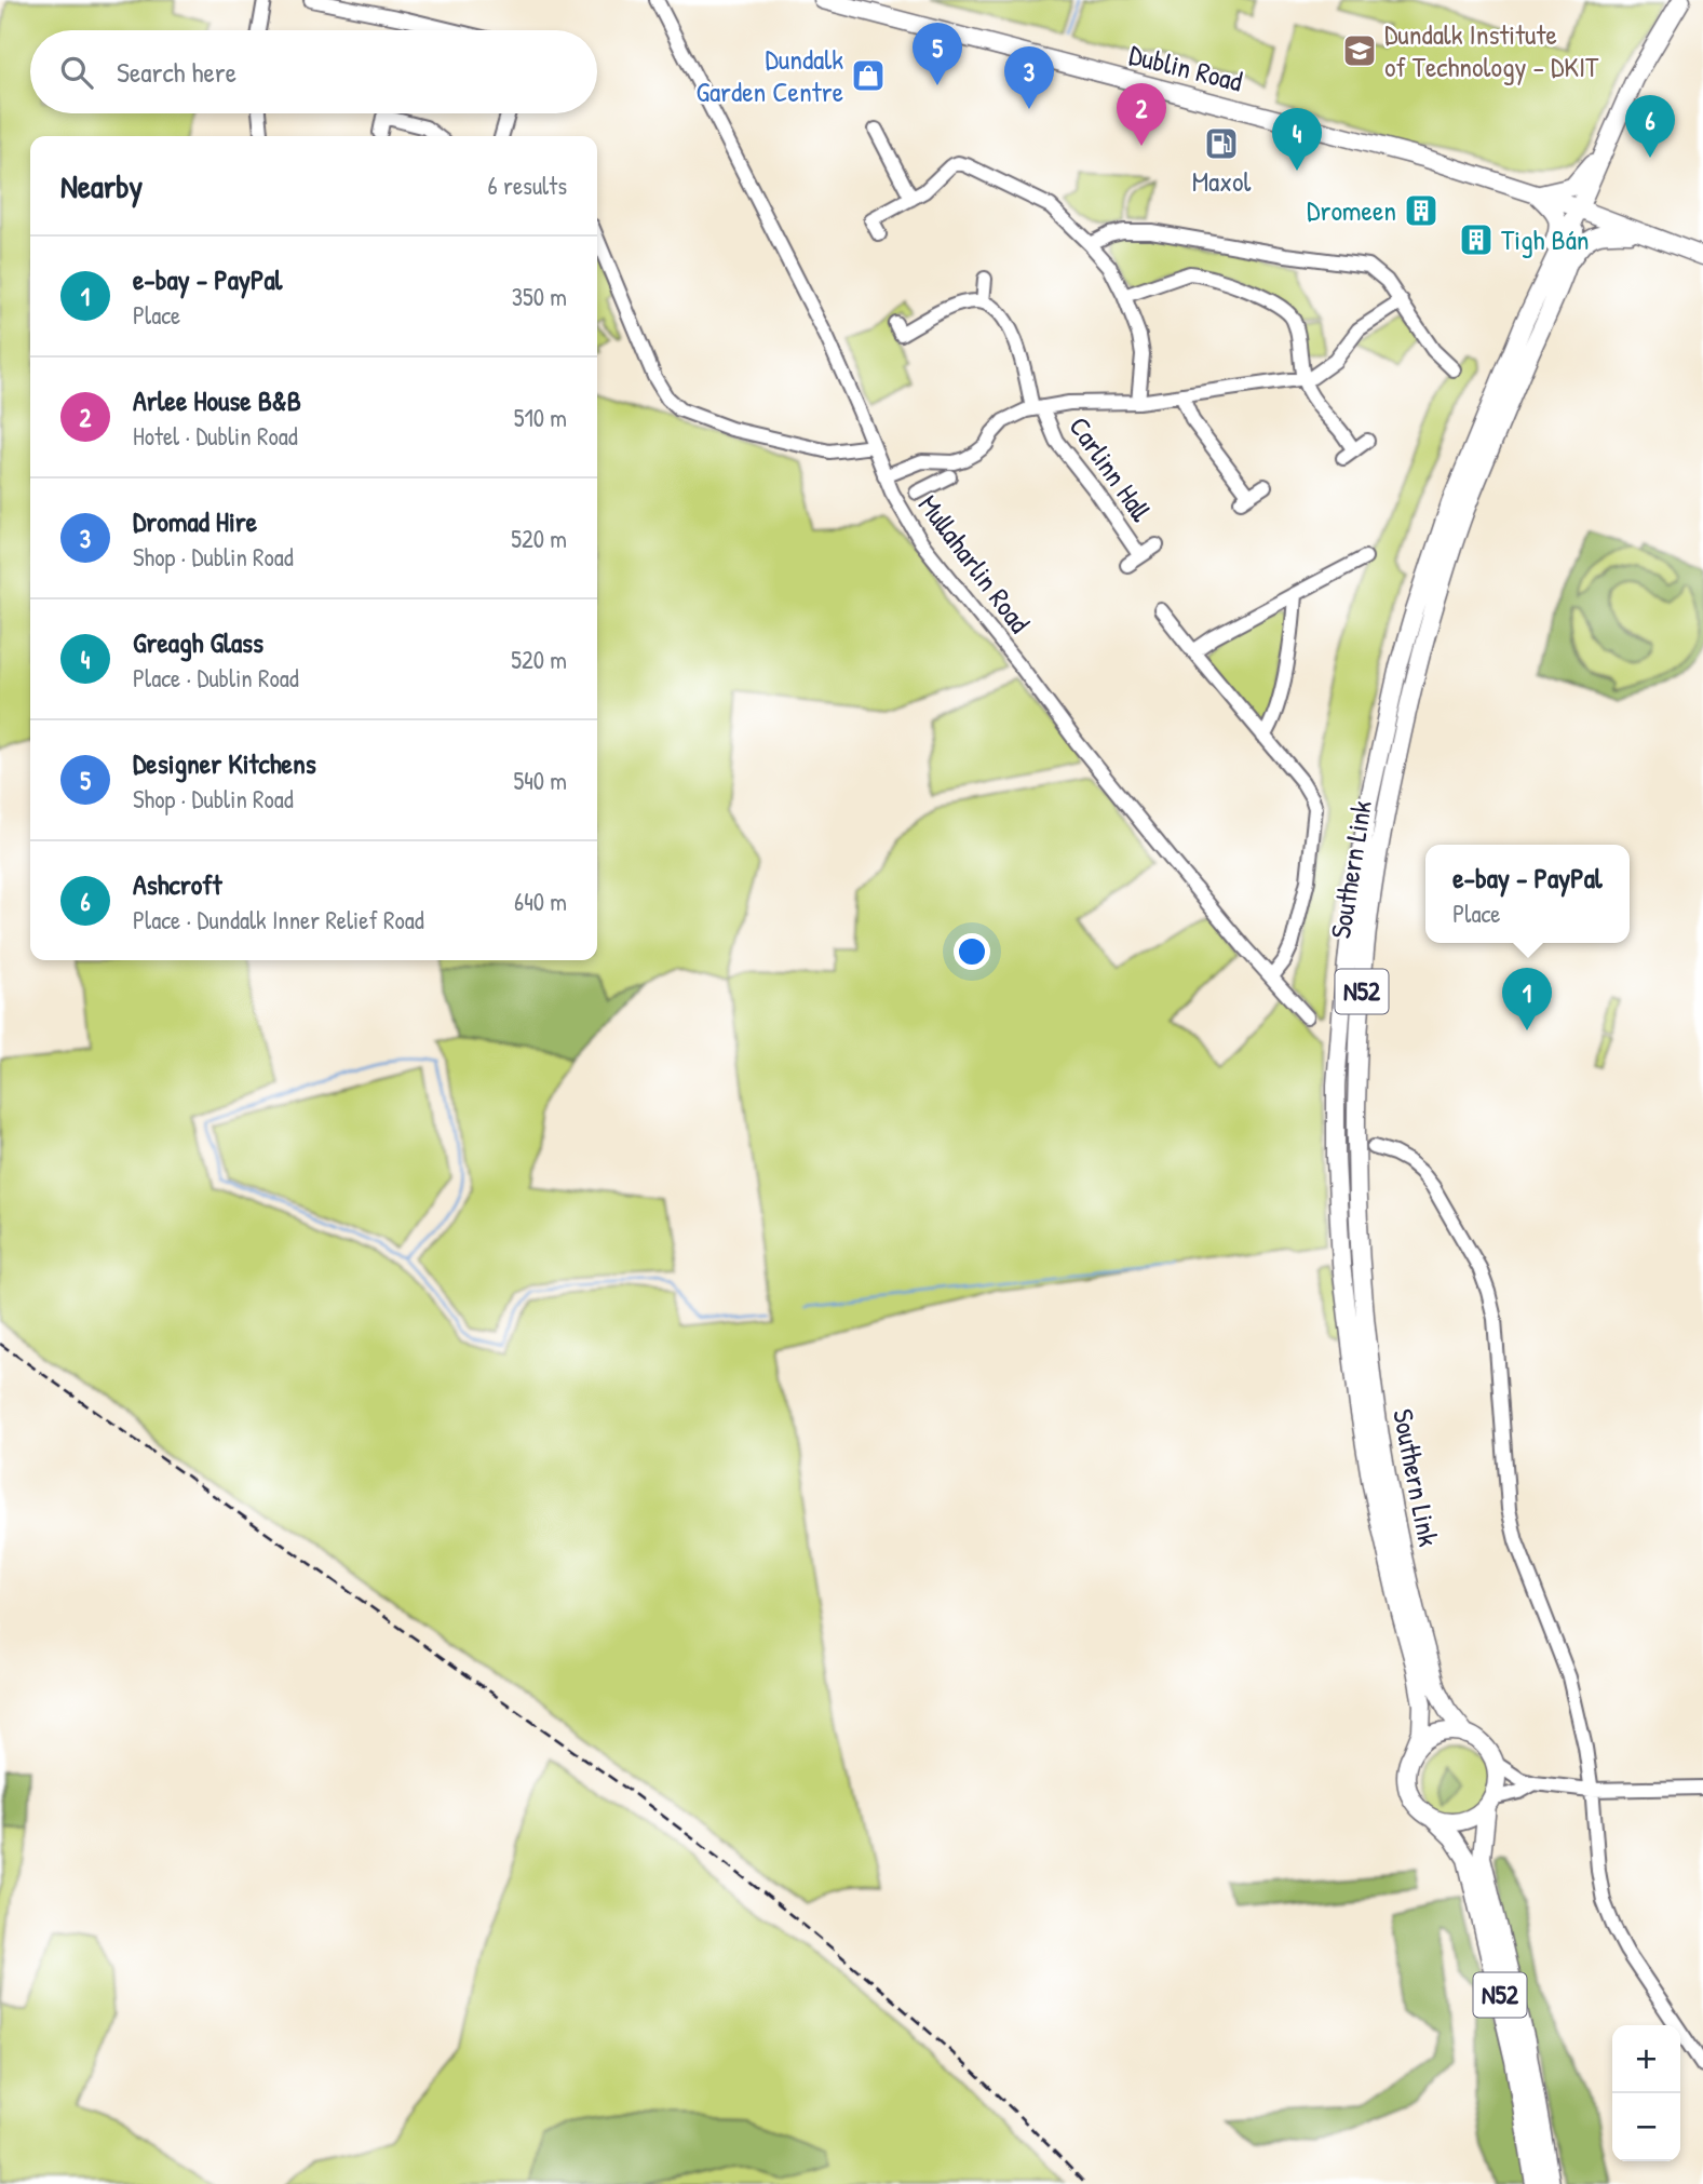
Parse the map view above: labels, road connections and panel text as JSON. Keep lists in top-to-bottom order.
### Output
{
  "streets": {
    "main road": ["Dublin Road", "Southern Link", "N52"],
    "street": ["Carlinn Hall", "Mullaharlin Road"]
  },
  "crossings": [
    ["Dublin Road", "Southern Link"],
    ["Dublin Road", "N52"],
    ["Carlinn Hall", "Mullaharlin Road"],
    ["Southern Link", "N52"]
  ],
  "places": {
    "school or university": ["Dundalk Institute of Technology - DKIT"],
    "shop": ["Dundalk Garden Centre"],
    "fuel station": ["Maxol"],
    "building": ["Dromeen", "Tigh Bán"]
  },
  "page": {
    "pins": [
      "5",
      "3",
      "2",
      "6",
      "4",
      "1"
    ],
    "search": "Search here",
    "heading": ["Nearby", "6 results"],
    "list": [
      {
        "mark": "1",
        "name": "e-bay - PayPal",
        "note": "Place",
        "value": "350 m"
      },
      {
        "mark": "2",
        "name": "Arlee House B&B",
        "note": "Hotel · Dublin Road",
        "value": "510 m"
      },
      {
        "mark": "3",
        "name": "Dromad Hire",
        "note": "Shop · Dublin Road",
        "value": "520 m"
      },
      {
        "mark": "4",
        "name": "Greagh Glass",
        "note": "Place · Dublin Road",
        "value": "520 m"
      },
      {
        "mark": "5",
        "name": "Designer Kitchens",
        "note": "Shop · Dublin Road",
        "value": "540 m"
      },
      {
        "mark": "6",
        "name": "Ashcroft",
        "note": "Place · Dundalk Inner Relief Road",
        "value": "640 m"
      }
    ],
    "popup": ["e-bay - PayPal", "Place"],
    "map_buttons": ["+", "−"]
  }
}
